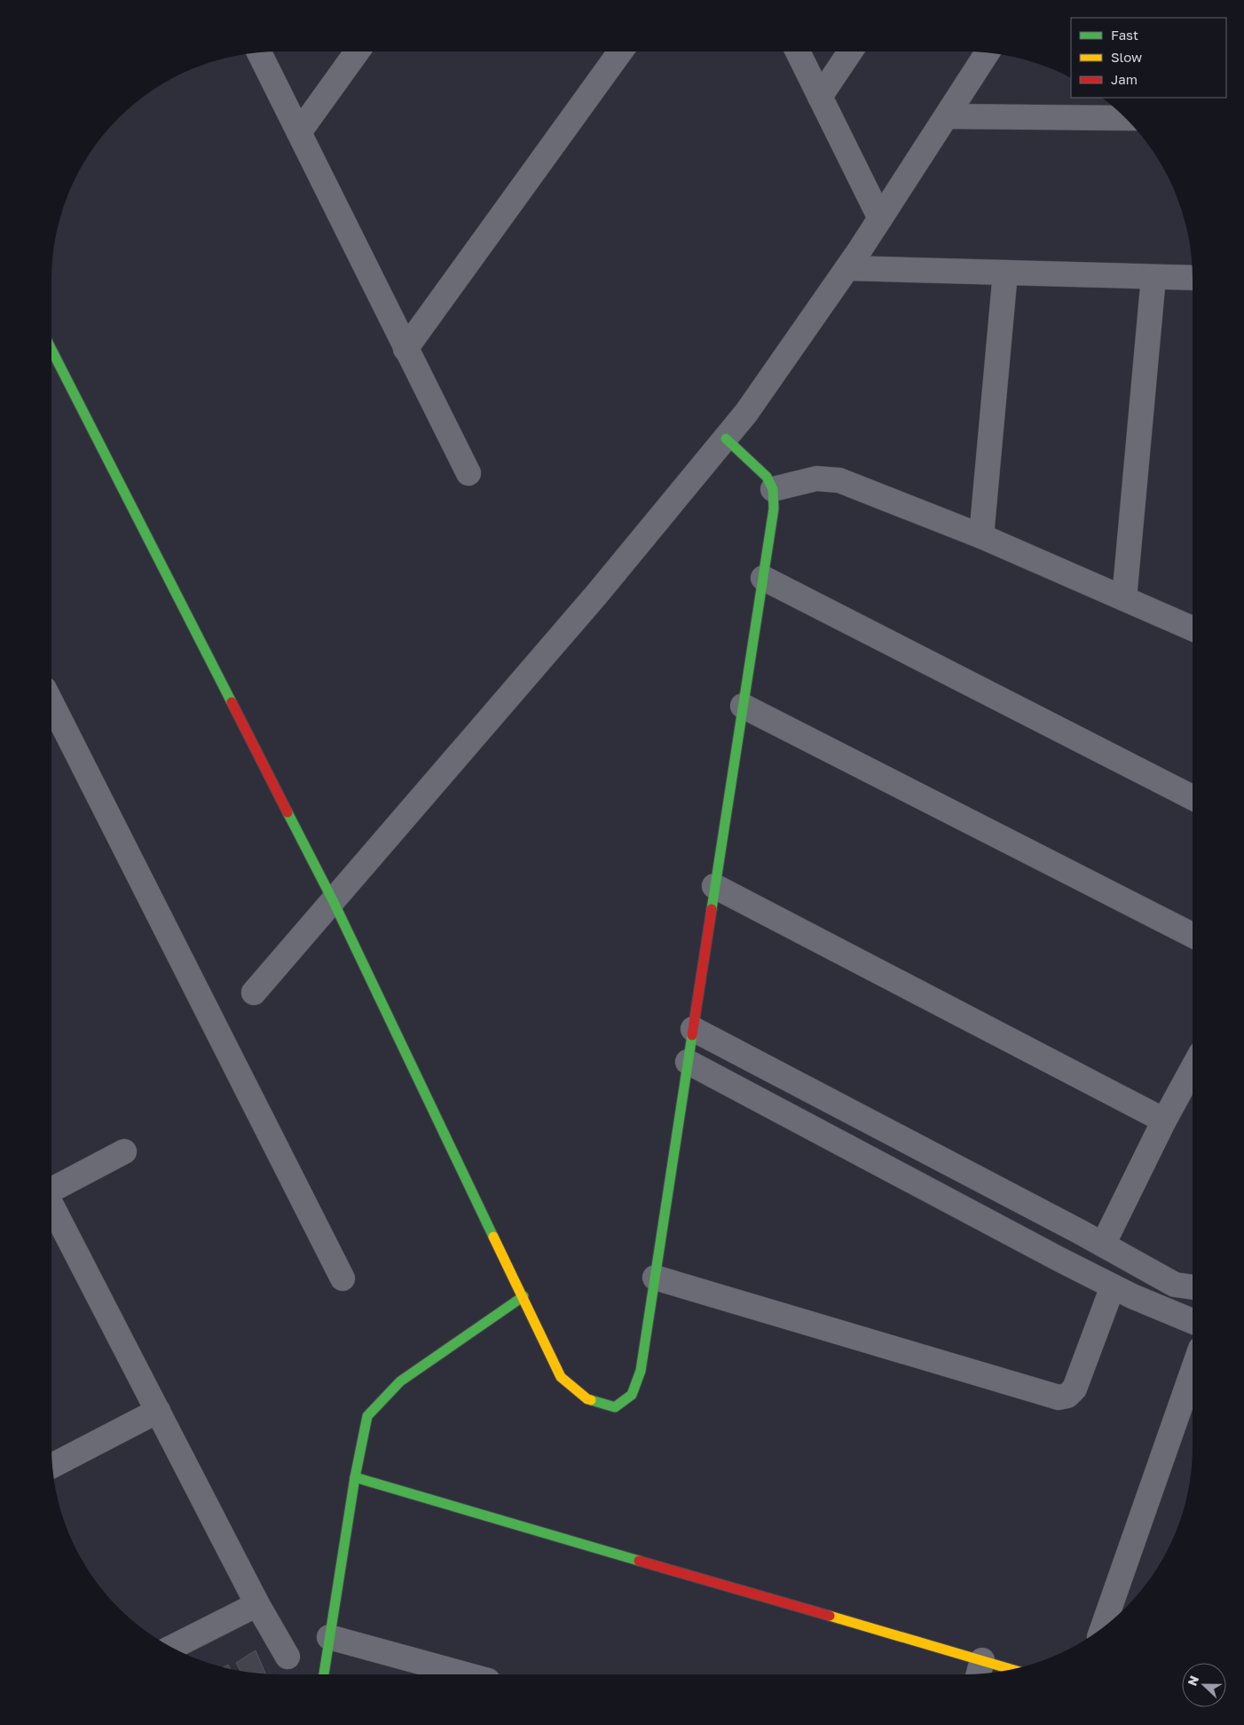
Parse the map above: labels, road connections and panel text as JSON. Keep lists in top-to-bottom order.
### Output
{
  "legend": ["Fast", "Slow", "Jam"],
  "north": "left"
}
